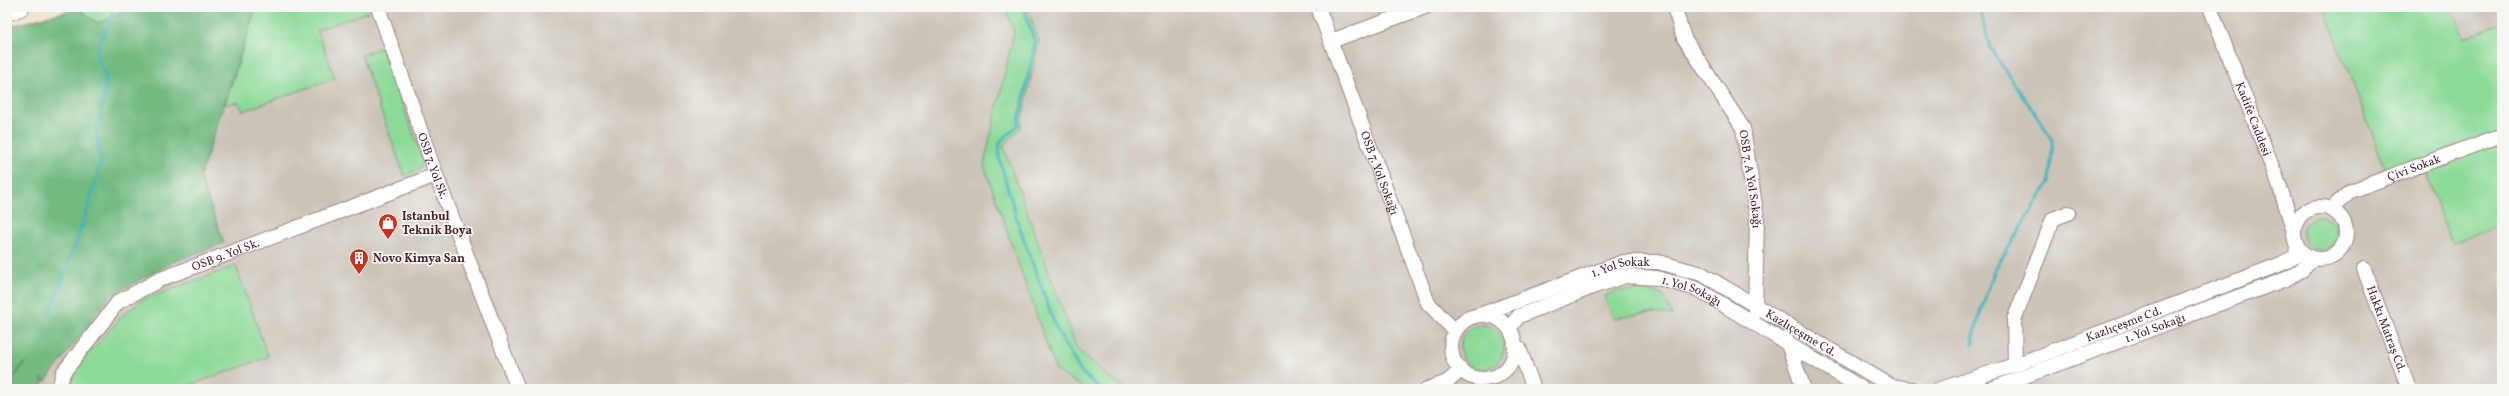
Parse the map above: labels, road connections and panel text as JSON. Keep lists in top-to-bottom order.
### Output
{
  "streets": {
    "street": [
      "Kadife Caddesi",
      "OSB 7. Yol Sk.",
      "Çivi Sokak",
      "OSB 7. Yol Sokağı",
      "OSB 7. A Yol Sokağı",
      "OSB 9. Yol Sk.",
      "1. Yol Sokak",
      "1. Yol Sokağı",
      "Kazlıçeşme Cd.",
      "Hakkı Matraş Cd."
    ]
  },
  "crossings": [
    ["Kadife Caddesi", "Çivi Sokak"],
    ["Kadife Caddesi", "1. Yol Sokağı"],
    ["Kadife Caddesi", "Kazlıçeşme Cd."],
    ["OSB 7. Yol Sk.", "OSB 9. Yol Sk."],
    ["Çivi Sokak", "1. Yol Sokağı"],
    ["Çivi Sokak", "Kazlıçeşme Cd."],
    ["OSB 7. Yol Sokağı", "1. Yol Sokak"],
    ["OSB 7. Yol Sokağı", "1. Yol Sokağı"],
    ["OSB 7. A Yol Sokağı", "1. Yol Sokak"],
    ["OSB 7. A Yol Sokağı", "1. Yol Sokağı"],
    ["OSB 7. A Yol Sokağı", "Kazlıçeşme Cd."],
    ["1. Yol Sokak", "1. Yol Sokağı"],
    ["1. Yol Sokak", "Kazlıçeşme Cd."],
    ["1. Yol Sokağı", "Kazlıçeşme Cd."]
  ],
  "places": {
    "shop": ["Istanbul Teknik Boya"],
    "building": ["Novo Kimya San"]
  }
}
